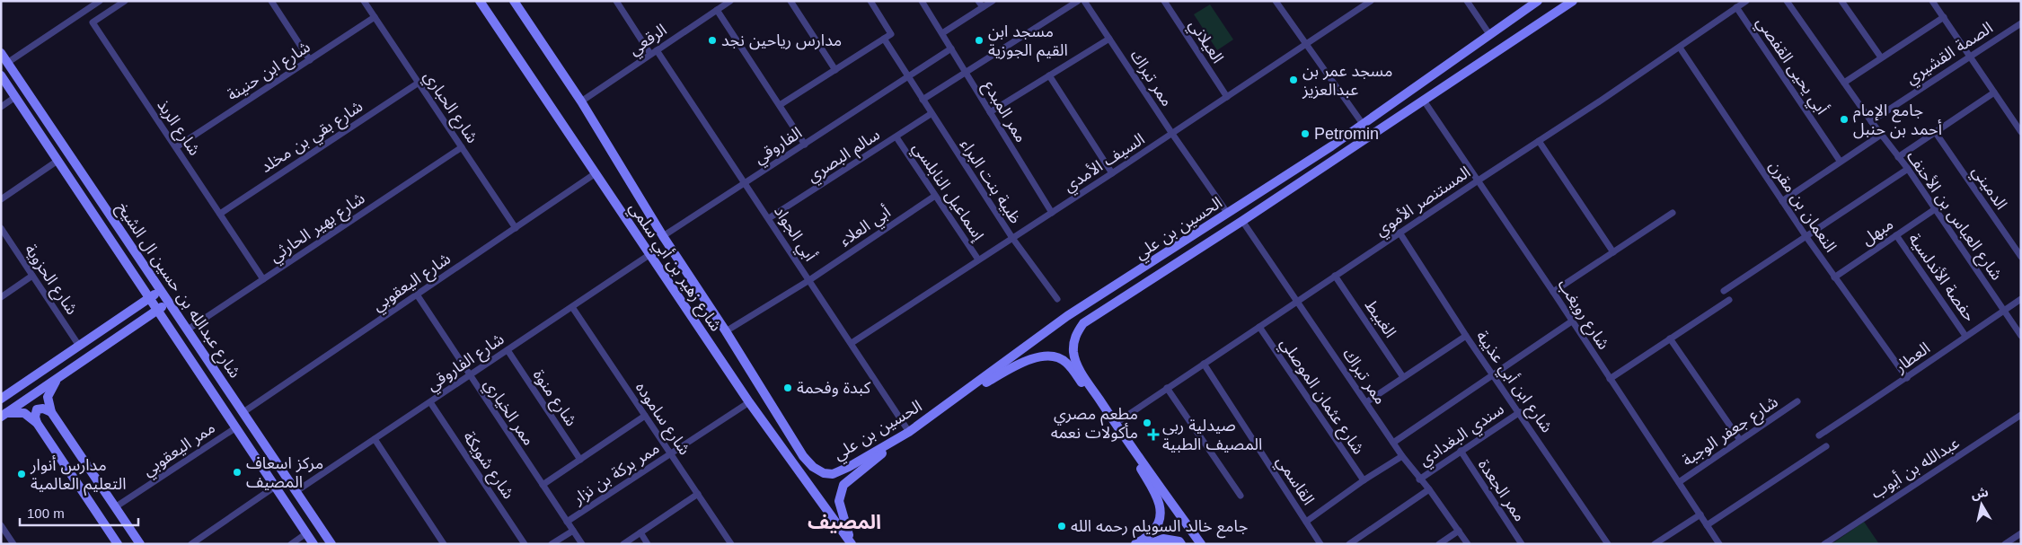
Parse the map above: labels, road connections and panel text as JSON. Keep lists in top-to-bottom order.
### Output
{
  "streets": {
    "street": [
      "الرقعي",
      "العيلاني",
      "الصمة القشيري",
      "أبي يحيى القفصي",
      "شارع ابن حنينة",
      "ممر تبراك",
      "شارع الحباري",
      "ممر المبدع",
      "شارع الربذ",
      "شارع بقي بن مخلد",
      "الفاروقي",
      "سالم البصري",
      "السيف الأمدي",
      "ظبية بنت البراء",
      "الدميني",
      "إسماعيل النابلسي",
      "المستنصر الأموي",
      "النعمان بن مقرن",
      "شارع العباس بن الأحنف",
      "أبي العلاء",
      "شارع بهير الحارثي",
      "الحسين بن علي",
      "مبهل",
      "أبي الجواد",
      "شارع زهير بن أبي سلمي",
      "حفصة الأندلسية",
      "شارع الحزوية",
      "شارع اليعقوبي",
      "شارع عبدالله بن حسين ال الشيخ",
      "شارع رويغب",
      "الغبيط",
      "العطار",
      "شارع الفاروقي",
      "شارع ابن أبي عذيبة",
      "شارع عثمان الموصلي",
      "شارع منوة",
      "ممر الخياري",
      "شارع ساموده",
      "شارع جعفر الوجبة",
      "سندي البغدادي",
      "ممر اليعقوبي",
      "شارع شويكة",
      "عبدالله بن أيوب",
      "ممر بركة بن نزار",
      "القاسمي",
      "ممر الجعدة"
    ]
  },
  "crossings": [
    ["الرقعي", "أبي الجواد"],
    ["الرقعي", "شارع زهير بن أبي سلمي"],
    ["العيلاني", "السيف الأمدي"],
    ["الصمة القشيري", "شارع العباس بن الأحنف"],
    ["أبي يحيى القفصي", "المستنصر الأموي"],
    ["شارع ابن حنينة", "شارع الحباري"],
    ["شارع ابن حنينة", "شارع الربذ"],
    ["ممر تبراك", "السيف الأمدي"],
    ["ممر تبراك", "المستنصر الأموي"],
    ["ممر تبراك", "الحسين بن علي"],
    ["ممر تبراك", "سندي البغدادي"],
    ["شارع الحباري", "شارع بقي بن مخلد"],
    ["شارع الحباري", "شارع بهير الحارثي"],
    ["شارع الحباري", "شارع اليعقوبي"],
    ["ممر المبدع", "الفاروقي"],
    ["ممر المبدع", "السيف الأمدي"],
    ["شارع الربذ", "شارع بقي بن مخلد"],
    ["شارع الربذ", "شارع بهير الحارثي"],
    ["الفاروقي", "ظبية بنت البراء"],
    ["الفاروقي", "أبي الجواد"],
    ["الفاروقي", "شارع زهير بن أبي سلمي"],
    ["سالم البصري", "ظبية بنت البراء"],
    ["سالم البصري", "إسماعيل النابلسي"],
    ["سالم البصري", "أبي الجواد"],
    ["السيف الأمدي", "ظبية بنت البراء"],
    ["السيف الأمدي", "إسماعيل النابلسي"],
    ["السيف الأمدي", "أبي الجواد"],
    ["إسماعيل النابلسي", "أبي العلاء"],
    ["المستنصر الأموي", "النعمان بن مقرن"],
    ["المستنصر الأموي", "الحسين بن علي"],
    ["المستنصر الأموي", "شارع رويغب"],
    ["المستنصر الأموي", "الغبيط"],
    ["المستنصر الأموي", "شارع ابن أبي عذيبة"],
    ["المستنصر الأموي", "شارع عثمان الموصلي"],
    ["المستنصر الأموي", "القاسمي"],
    ["النعمان بن مقرن", "مبهل"],
    ["النعمان بن مقرن", "العطار"],
    ["شارع العباس بن الأحنف", "مبهل"],
    ["شارع العباس بن الأحنف", "العطار"],
    ["أبي العلاء", "أبي الجواد"],
    ["أبي العلاء", "شارع زهير بن أبي سلمي"],
    ["شارع بهير الحارثي", "شارع عبدالله بن حسين ال الشيخ"],
    ["الحسين بن علي", "أبي الجواد"],
    ["الحسين بن علي", "شارع زهير بن أبي سلمي"],
    ["الحسين بن علي", "شارع رويغب"],
    ["مبهل", "حفصة الأندلسية"],
    ["شارع زهير بن أبي سلمي", "شارع اليعقوبي"],
    ["شارع زهير بن أبي سلمي", "شارع الفاروقي"],
    ["شارع زهير بن أبي سلمي", "ممر بركة بن نزار"],
    ["حفصة الأندلسية", "العطار"],
    ["شارع اليعقوبي", "شارع عبدالله بن حسين ال الشيخ"],
    ["شارع اليعقوبي", "ممر الخياري"],
    ["شارع عبدالله بن حسين ال الشيخ", "شارع الفاروقي"],
    ["شارع عبدالله بن حسين ال الشيخ", "ممر اليعقوبي"],
    ["شارع رويغب", "شارع جعفر الوجبة"],
    ["شارع الفاروقي", "شارع منوة"],
    ["شارع الفاروقي", "ممر الخياري"],
    ["شارع الفاروقي", "شارع ساموده"],
    ["شارع الفاروقي", "شارع شويكة"],
    ["شارع ابن أبي عذيبة", "سندي البغدادي"],
    ["ممر الخياري", "ممر بركة بن نزار"],
    ["شارع ساموده", "ممر بركة بن نزار"],
    ["سندي البغدادي", "ممر الجعدة"]
  ],
  "districts": ["المصيف"],
  "places": {
    "other": [
      "مدارس رياحين نجد",
      "مسجد ابن القيم الجوزية",
      "مسجد عمر بن عبدالعزيز",
      "جامع الإمام أحمد بن حنبل",
      "Petromin",
      "كبدة وفحمة",
      "مطعم مصري مأكولات نعمه",
      "مركز اسعاف المصيف",
      "مدارس أنوار التعليم العالمية",
      "جامع خالد السويلم رحمه الله"
    ],
    "health": ["صيدلية ربى المصيف الطبية"]
  },
  "scale_bar": "100 m",
  "north": "top"
}
